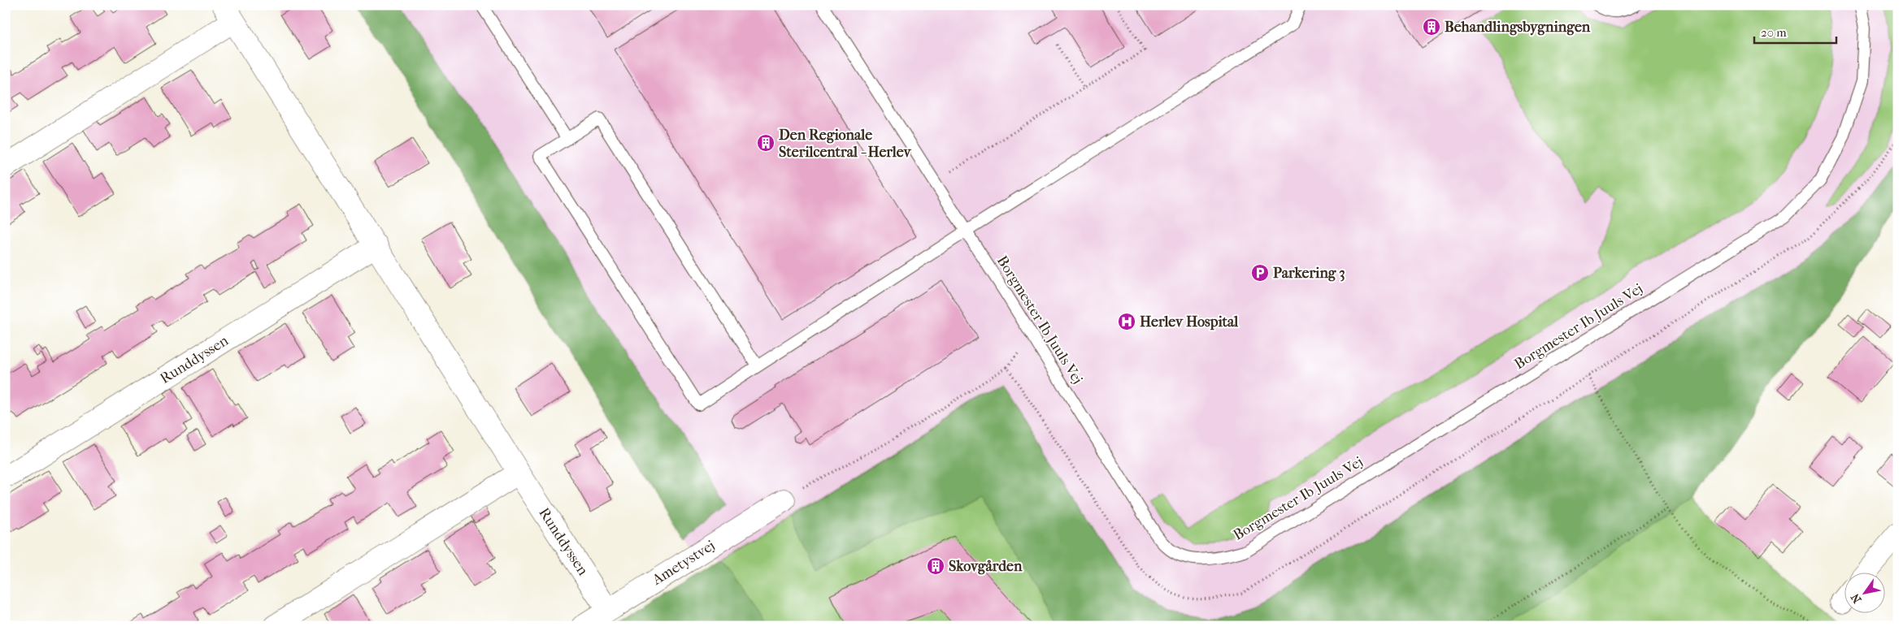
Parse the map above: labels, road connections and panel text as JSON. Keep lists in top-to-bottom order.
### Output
{
  "streets": {
    "street": ["Runddyssen", "Ametystvej"],
    "lane": ["Borgmester Ib Juuls Vej"]
  },
  "crossings": [
    ["Runddyssen", "Ametystvej"]
  ],
  "places": {
    "building": ["Behandlingsbygningen", "Den Regionale Sterilcentral - Herlev", "Skovgården"],
    "parking": ["Parkering 3"],
    "hospital": ["Herlev Hospital"]
  },
  "scale_bar": "20 m",
  "north": "bottom left"
}
